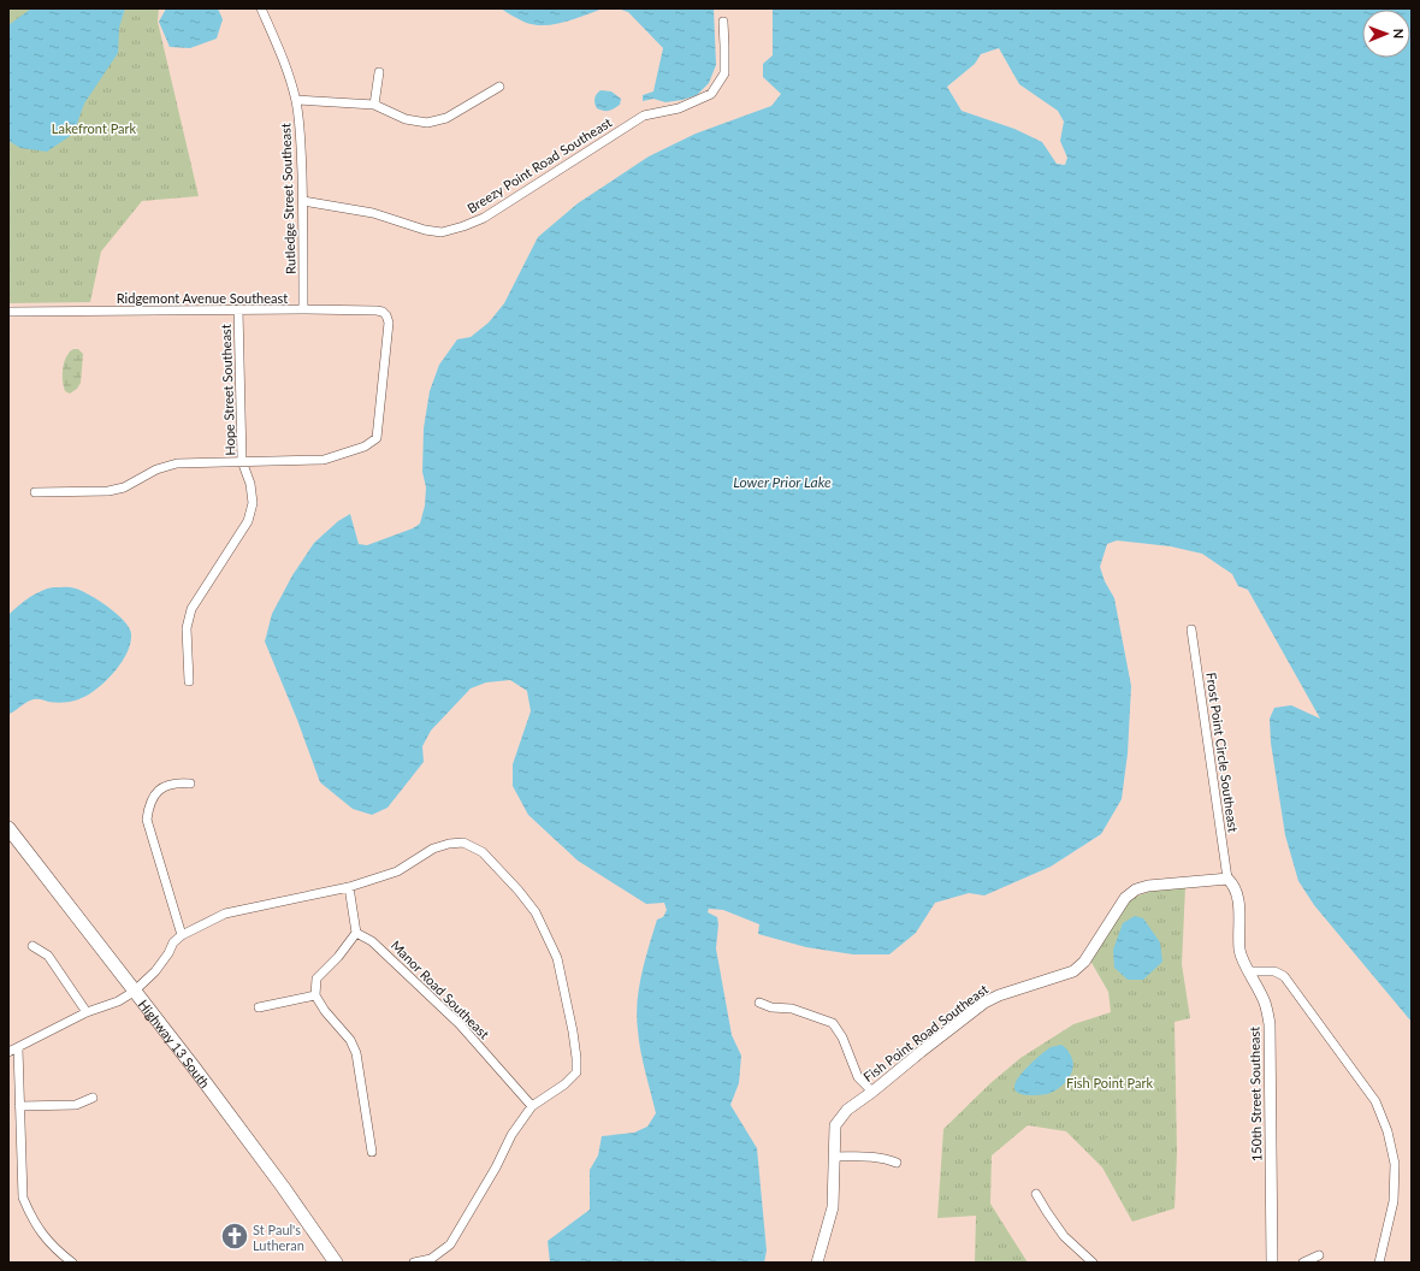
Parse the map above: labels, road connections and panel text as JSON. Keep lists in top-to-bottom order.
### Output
{
  "streets": {
    "main road": ["Highway 13 South"],
    "street": [
      "Breezy Point Road Southeast",
      "Rutledge Street Southeast",
      "Ridgemont Avenue Southeast",
      "Hope Street Southeast",
      "Frost Point Circle Southeast",
      "Manor Road Southeast",
      "Fish Point Road Southeast",
      "150th Street Southeast"
    ]
  },
  "crossings": [
    ["Breezy Point Road Southeast", "Rutledge Street Southeast"],
    ["Rutledge Street Southeast", "Ridgemont Avenue Southeast"],
    ["Ridgemont Avenue Southeast", "Hope Street Southeast"],
    ["Frost Point Circle Southeast", "Fish Point Road Southeast"],
    ["Frost Point Circle Southeast", "150th Street Southeast"],
    ["Fish Point Road Southeast", "150th Street Southeast"]
  ],
  "water": ["Lower Prior Lake"],
  "parks": ["Lakefront Park", "Fish Point Park"],
  "places": {
    "church": ["St Paul's Lutheran"]
  },
  "north": "right"
}
